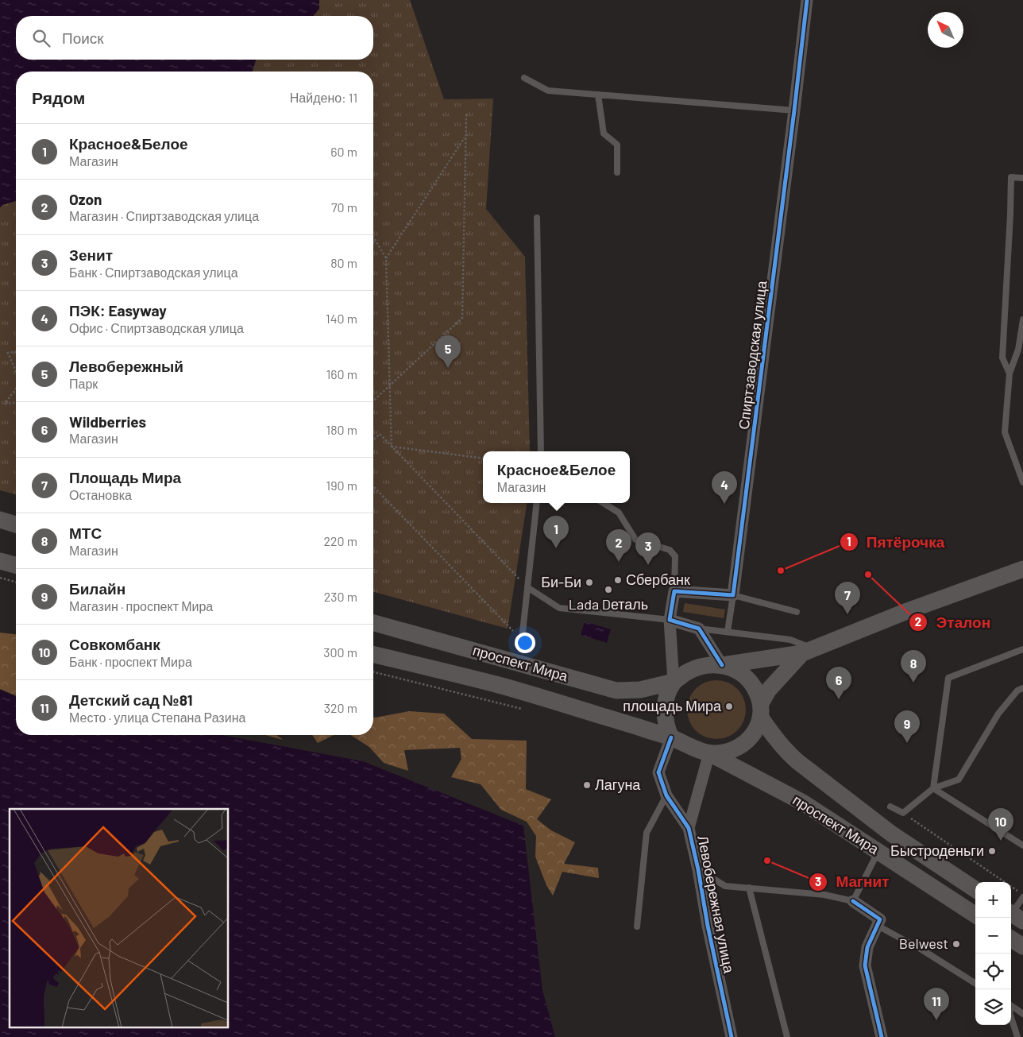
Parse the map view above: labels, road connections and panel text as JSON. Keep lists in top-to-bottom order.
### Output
{
  "streets": {
    "main road": ["проспект Мира"],
    "street": ["Спиртзаводская улица", "Левобережная улица"]
  },
  "crossings": [
    ["проспект Мира", "Левобережная улица"]
  ],
  "places": [
    "Пятёрочка",
    "Эталон",
    "Сбербанк",
    "Би-Би",
    "Lada Dеталь",
    "площадь Мира",
    "Лагуна",
    "Быстроденьги",
    "Магнит",
    "Belwest"
  ],
  "north": "top left",
  "page": {
    "search": "Поиск",
    "heading": ["Рядом", "Найдено: 11"],
    "list": [
      {
        "mark": "1",
        "name": "Красное&Белое",
        "note": "Магазин",
        "value": "60 m"
      },
      {
        "mark": "2",
        "name": "Ozon",
        "note": "Магазин · Спиртзаводская улица",
        "value": "70 m"
      },
      {
        "mark": "3",
        "name": "Зенит",
        "note": "Банк · Спиртзаводская улица",
        "value": "80 m"
      },
      {
        "mark": "4",
        "name": "ПЭК: Easyway",
        "note": "Офис · Спиртзаводская улица",
        "value": "140 m"
      },
      {
        "mark": "5",
        "name": "Левобережный",
        "note": "Парк",
        "value": "160 m"
      },
      {
        "mark": "6",
        "name": "Wildberries",
        "note": "Магазин",
        "value": "180 m"
      },
      {
        "mark": "7",
        "name": "Площадь Мира",
        "note": "Остановка",
        "value": "190 m"
      },
      {
        "mark": "8",
        "name": "МТС",
        "note": "Магазин",
        "value": "220 m"
      },
      {
        "mark": "9",
        "name": "Билайн",
        "note": "Магазин · проспект Мира",
        "value": "230 m"
      },
      {
        "mark": "10",
        "name": "Совкомбанк",
        "note": "Банк · проспект Мира",
        "value": "300 m"
      },
      {
        "mark": "11",
        "name": "Детский сад №81",
        "note": "Место · улица Степана Разина",
        "value": "320 m"
      }
    ],
    "pins": [
      "5",
      "4",
      "1",
      "2",
      "3",
      "7",
      "8",
      "6",
      "9",
      "10",
      "11"
    ],
    "popup": ["Красное&Белое", "Магазин"],
    "map_buttons": ["+", "−"]
  }
}
